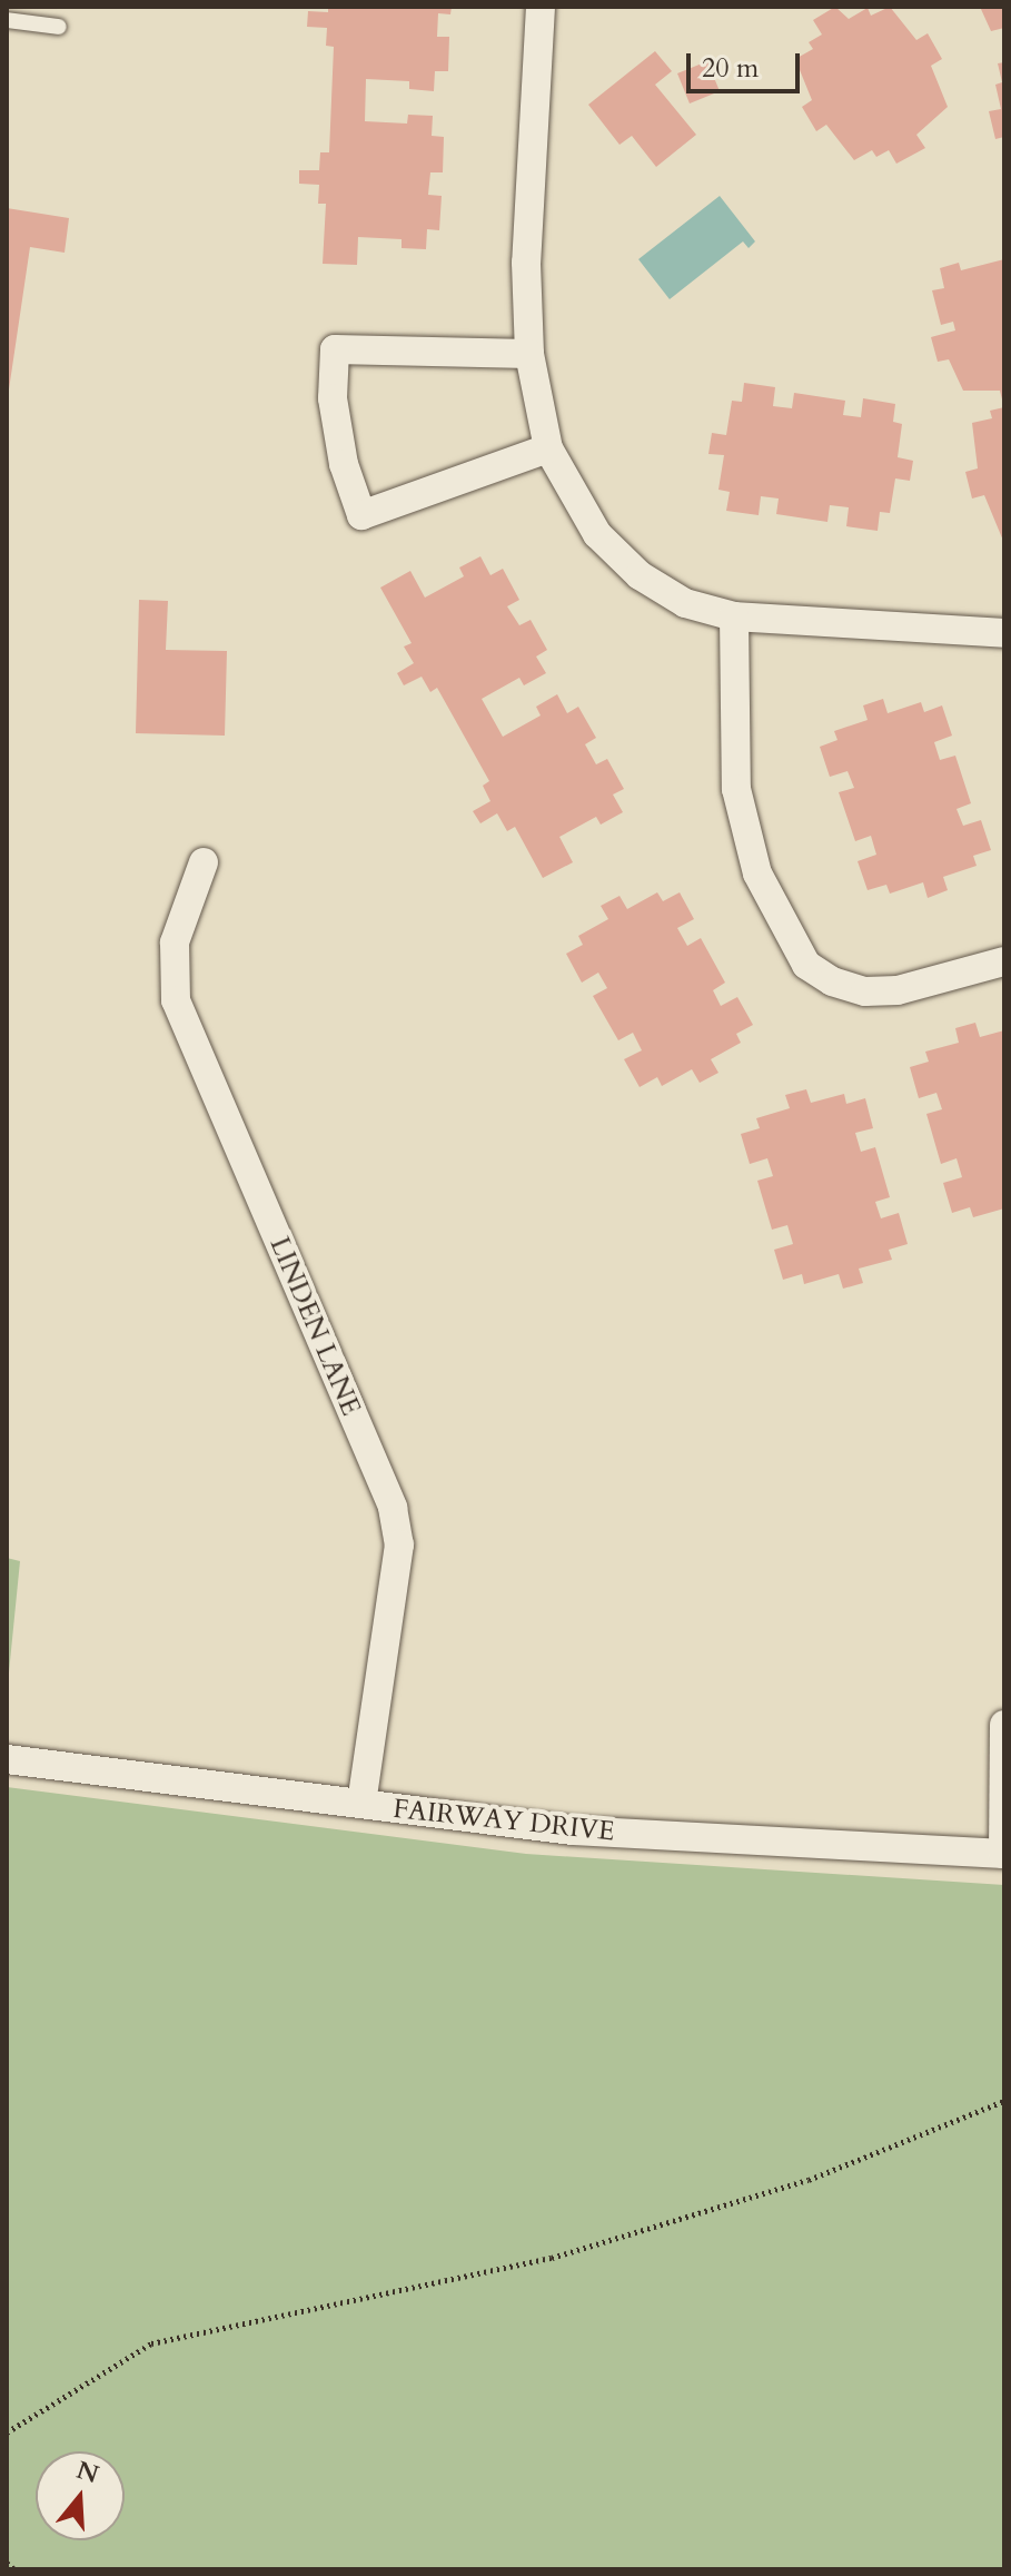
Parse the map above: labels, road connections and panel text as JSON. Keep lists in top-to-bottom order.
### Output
{
  "streets": {
    "street": ["LINDEN LANE", "FAIRWAY DRIVE"]
  },
  "crossings": [
    ["LINDEN LANE", "FAIRWAY DRIVE"]
  ],
  "scale_bar": "20 m",
  "north": "top"
}
